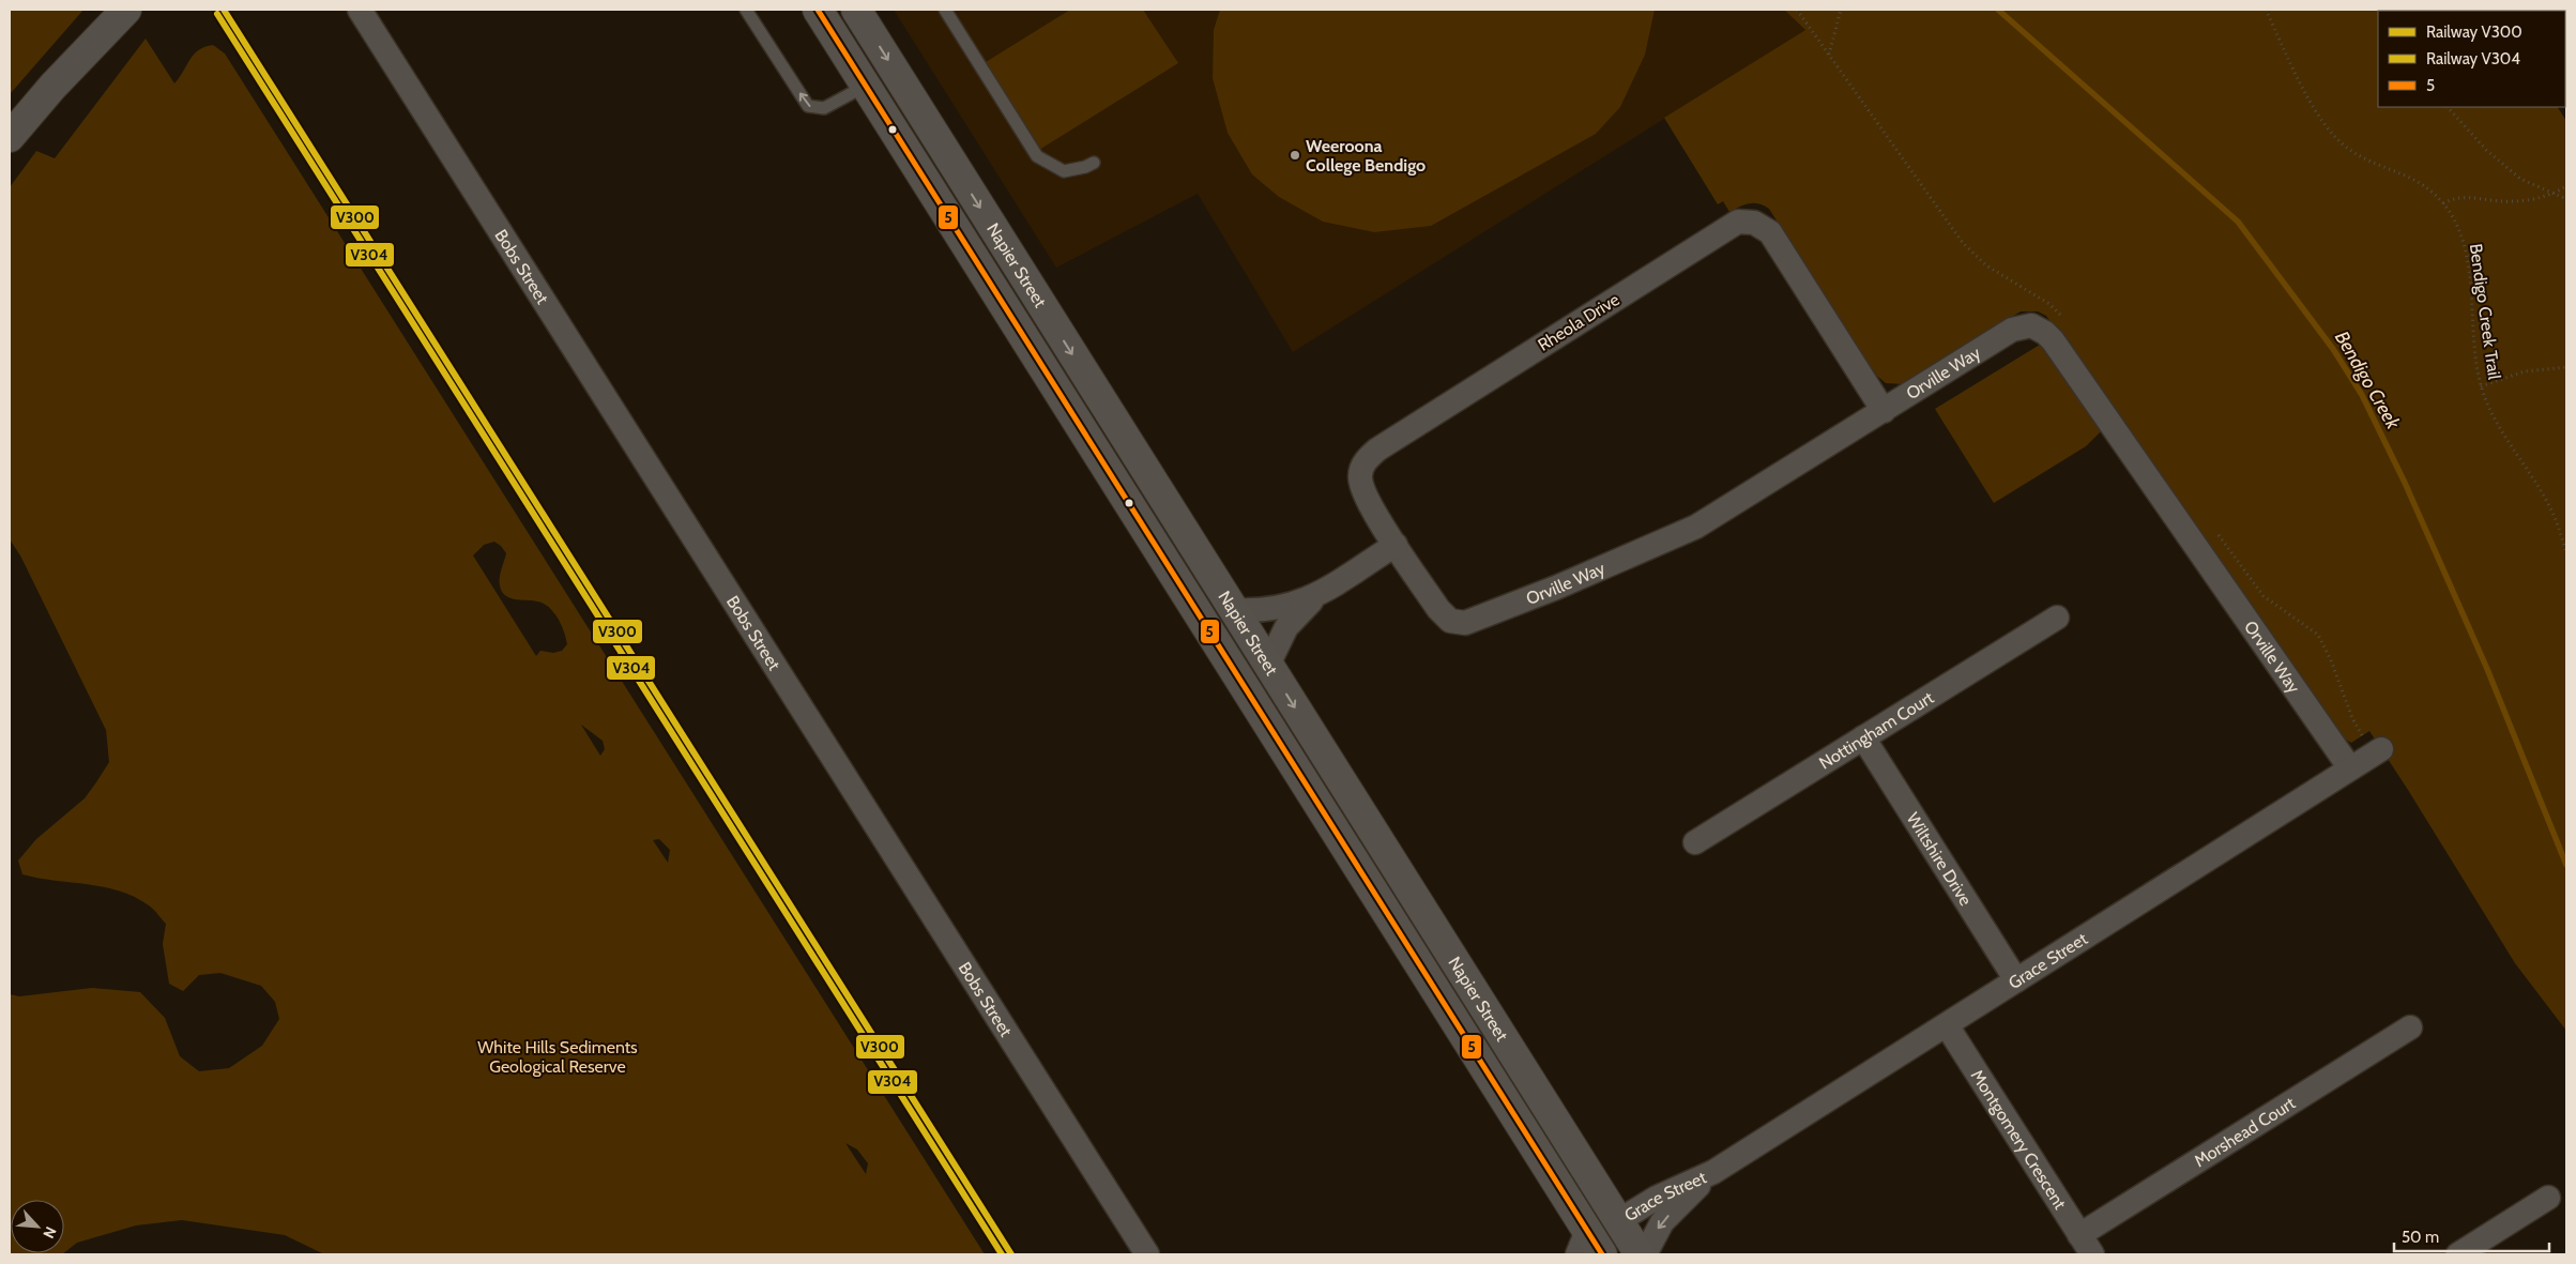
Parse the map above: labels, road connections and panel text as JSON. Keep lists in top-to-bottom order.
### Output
{
  "streets": {
    "highway": ["Napier Street"],
    "street": [
      "Bobs Street",
      "Rheola Drive",
      "Orville Way",
      "Nottingham Court",
      "Wiltshire Drive",
      "Grace Street",
      "Morshead Court",
      "Montgomery Crescent"
    ],
    "path": ["Bendigo Creek Trail"]
  },
  "crossings": [
    ["Napier Street", "Grace Street"],
    ["Rheola Drive", "Orville Way"],
    ["Orville Way", "Grace Street"],
    ["Nottingham Court", "Wiltshire Drive"],
    ["Wiltshire Drive", "Grace Street"],
    ["Grace Street", "Montgomery Crescent"],
    ["Morshead Court", "Montgomery Crescent"]
  ],
  "water": ["Bendigo Creek"],
  "parks": ["White Hills Sediments Geological Reserve"],
  "places": ["Weeroona College Bendigo"],
  "lines": ["rail line V300", "transit line 5", "rail line V304"],
  "legend": ["Railway V300", "Railway V304", "5"],
  "scale_bar": "50 m",
  "north": "bottom right"
}
